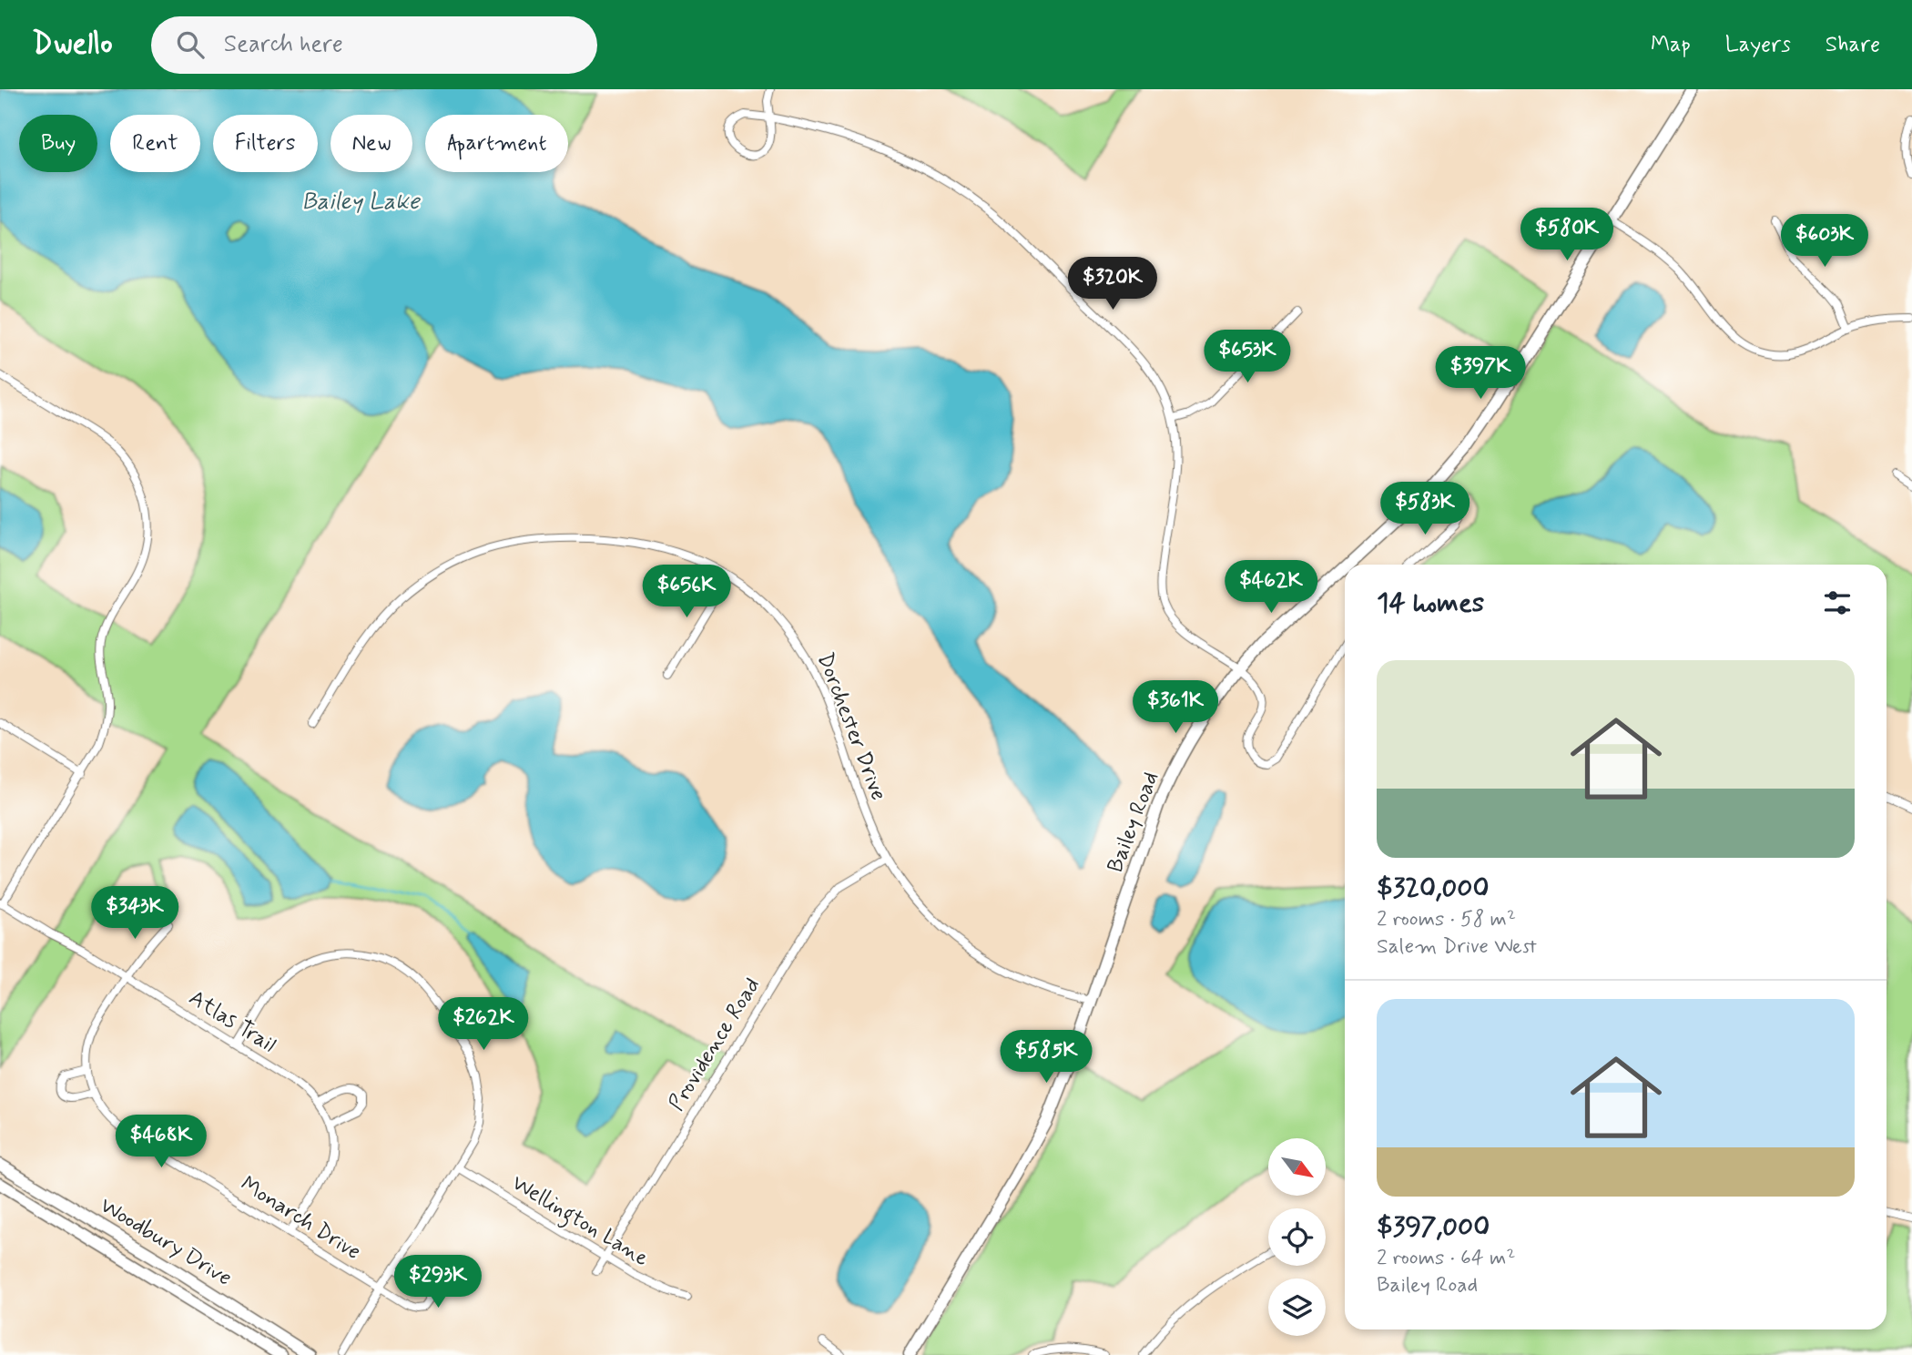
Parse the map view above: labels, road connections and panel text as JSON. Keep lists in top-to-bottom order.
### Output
{
  "streets": {
    "main road": ["Bailey Road", "Woodbury Drive"],
    "street": [
      "Dorchester Drive",
      "Atlas Trail",
      "Providence Road",
      "Monarch Drive",
      "Wellington Lane"
    ]
  },
  "crossings": [
    ["Dorchester Drive", "Bailey Road"],
    ["Dorchester Drive", "Providence Road"],
    ["Atlas Trail", "Monarch Drive"],
    ["Providence Road", "Wellington Lane"]
  ],
  "water": ["Bailey Lake"],
  "north": "bottom right",
  "page": {
    "header": "Dwello",
    "search": "Search here",
    "nav": ["Map", "Layers", "Share"],
    "chip": [
      "Buy",
      "Rent",
      "Filters",
      "New",
      "Apartment"
    ],
    "price": [
      "$580K",
      "$603K",
      "$320K",
      "$653K",
      "$397K",
      "$583K",
      "$462K",
      "$656K",
      "$361K",
      "$343K",
      "$262K",
      "$585K",
      "$468K",
      "$293K"
    ],
    "heading": "14 homes",
    "list": [
      {
        "name": "$320,000",
        "note": "2 rooms · 58 m² · Salem Drive West"
      },
      {
        "name": "$397,000",
        "note": "2 rooms · 64 m² · Bailey Road"
      }
    ]
  }
}
